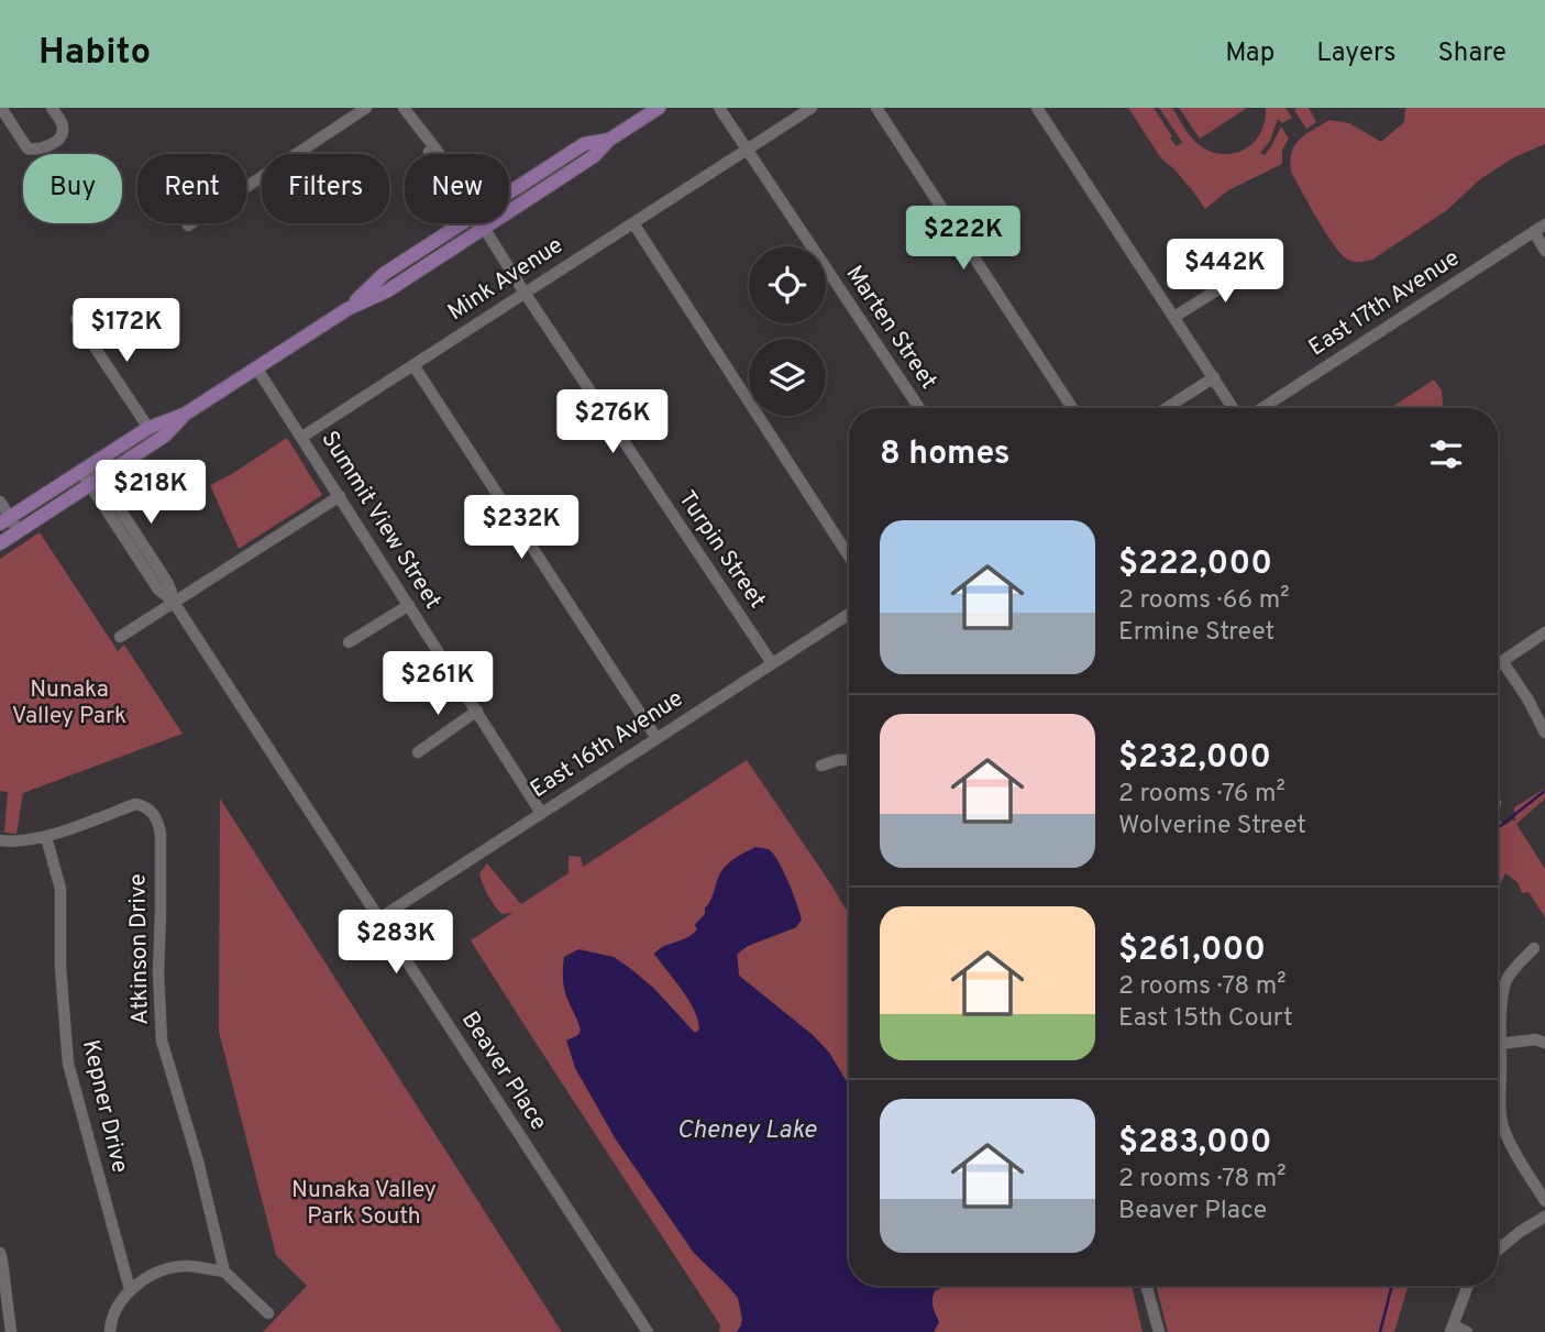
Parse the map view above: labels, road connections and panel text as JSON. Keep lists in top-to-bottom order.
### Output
{
  "streets": {
    "street": [
      "Mink Avenue",
      "East 17th Avenue",
      "Marten Street",
      "Summit View Street",
      "Turpin Street",
      "East 16th Avenue",
      "Atkinson Drive",
      "Beaver Place",
      "Kepner Drive"
    ]
  },
  "crossings": [
    ["Mink Avenue", "Marten Street"],
    ["Mink Avenue", "Summit View Street"],
    ["Mink Avenue", "Turpin Street"],
    ["Summit View Street", "East 16th Avenue"],
    ["Turpin Street", "East 16th Avenue"],
    ["East 16th Avenue", "Beaver Place"],
    ["Atkinson Drive", "Kepner Drive"]
  ],
  "water": ["Cheney Lake"],
  "parks": ["Nunaka Valley Park", "Nunaka Valley Park South"],
  "page": {
    "header": "Habito",
    "nav": ["Map", "Layers", "Share"],
    "chip": [
      "Buy",
      "Rent",
      "Filters",
      "New"
    ],
    "price": [
      "$222K",
      "$442K",
      "$172K",
      "$276K",
      "$218K",
      "$232K",
      "$261K",
      "$283K"
    ],
    "heading": "8 homes",
    "list": [
      {
        "name": "$222,000",
        "note": "2 rooms · 66 m² · Ermine Street"
      },
      {
        "name": "$232,000",
        "note": "2 rooms · 76 m² · Wolverine Street"
      },
      {
        "name": "$261,000",
        "note": "2 rooms · 78 m² · East 15th Court"
      },
      {
        "name": "$283,000",
        "note": "2 rooms · 78 m² · Beaver Place"
      }
    ]
  }
}
